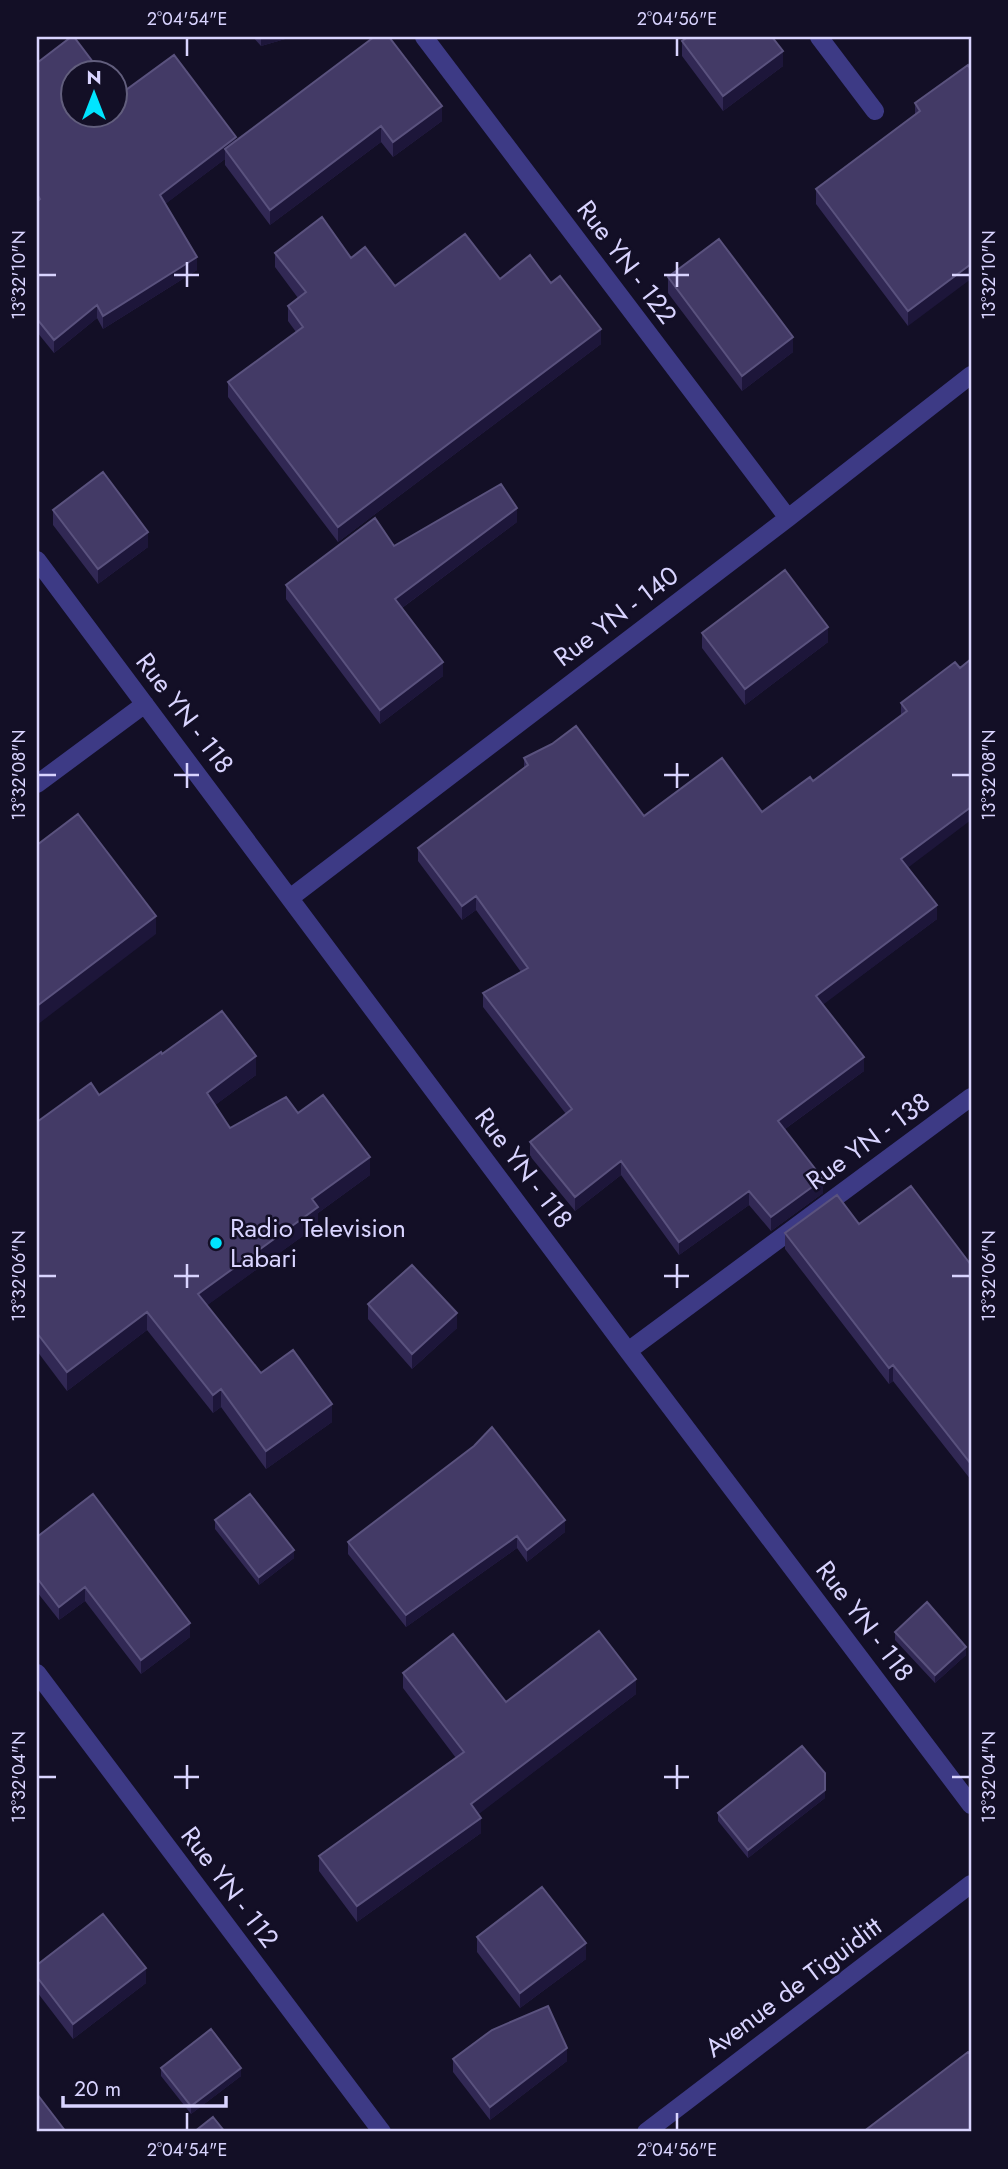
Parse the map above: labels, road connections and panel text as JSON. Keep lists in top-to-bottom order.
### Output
{
  "streets": {
    "street": [
      "Rue YN - 122",
      "Rue YN - 140",
      "Rue YN - 118",
      "Rue YN - 138",
      "Rue YN - 112",
      "Avenue de Tiguiditt"
    ]
  },
  "crossings": [
    ["Rue YN - 122", "Rue YN - 140"],
    ["Rue YN - 140", "Rue YN - 118"],
    ["Rue YN - 118", "Rue YN - 138"]
  ],
  "places": ["Radio Television Labari"],
  "scale_bar": "20 m",
  "north": "top",
  "coordinates": [
    "2°04'54\"E",
    "2°04'56\"E",
    "13°32'10\"N",
    "13°32'08\"N",
    "13°32'06\"N",
    "13°32'04\"N"
  ]
}
